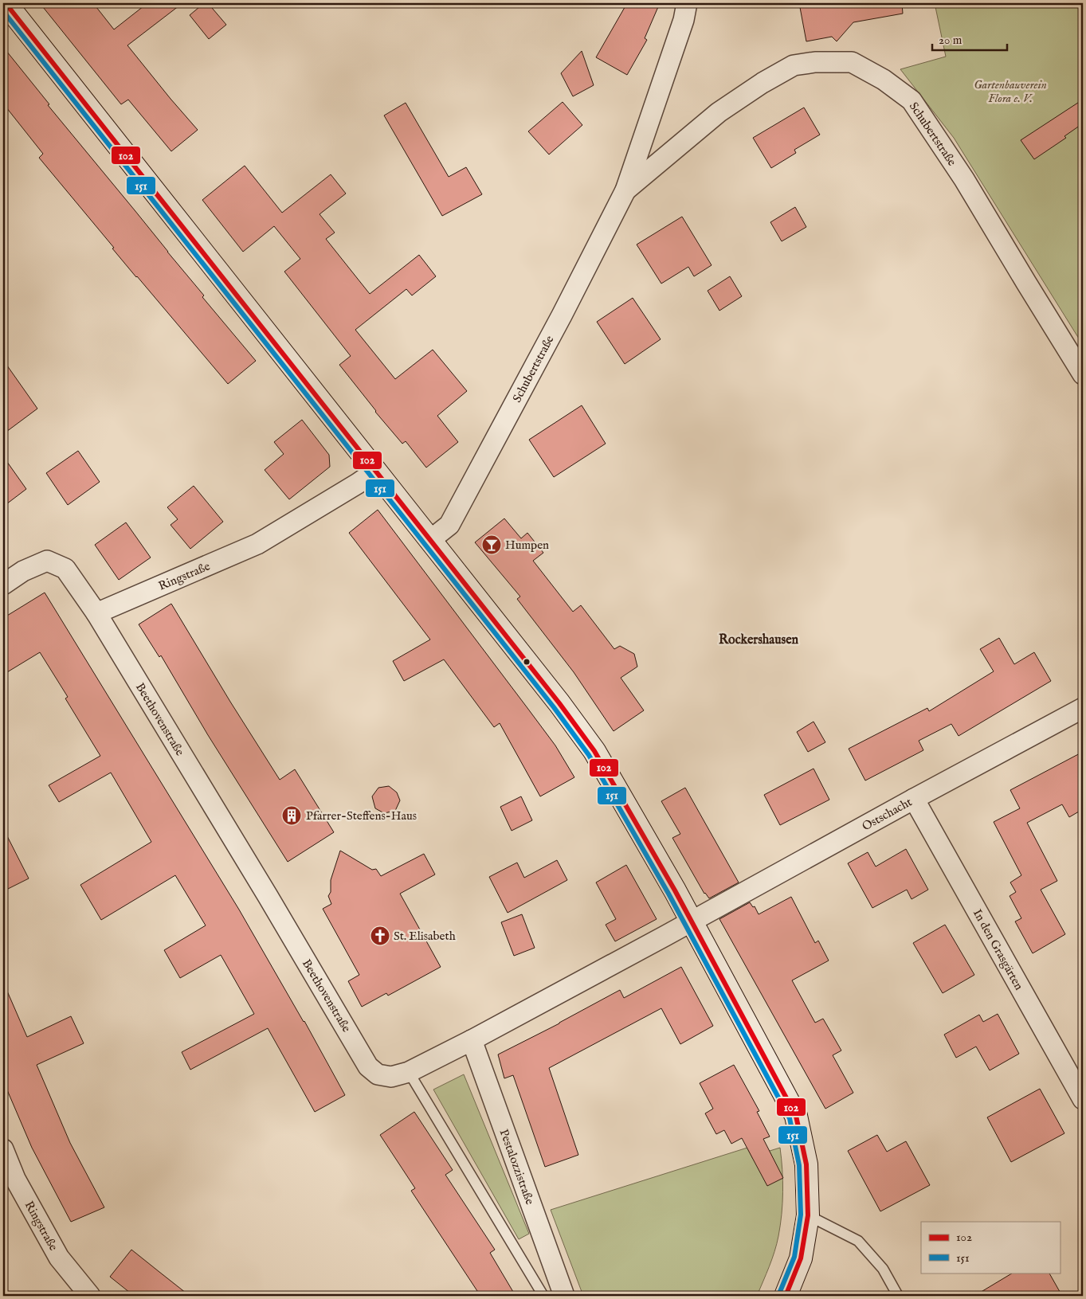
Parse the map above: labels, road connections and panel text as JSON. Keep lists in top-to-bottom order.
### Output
{
  "streets": {
    "street": [
      "Schubertstraße",
      "Ringstraße",
      "Beethovenstraße",
      "Ostschacht",
      "In den Grasgärten",
      "Pestalozzistraße"
    ]
  },
  "crossings": [
    ["Ringstraße", "Beethovenstraße"],
    ["Beethovenstraße", "Ostschacht"],
    ["Beethovenstraße", "Pestalozzistraße"],
    ["Ostschacht", "In den Grasgärten"]
  ],
  "districts": ["Rockershausen"],
  "parks": ["Gartenbauverein Flora e. V."],
  "places": {
    "bar": ["Humpen"],
    "building": ["Pfarrer-Steffens-Haus"],
    "church": ["St. Elisabeth"]
  },
  "lines": ["transit line 102", "transit line 151"],
  "legend": ["102", "151"],
  "scale_bar": "20 m"
}
